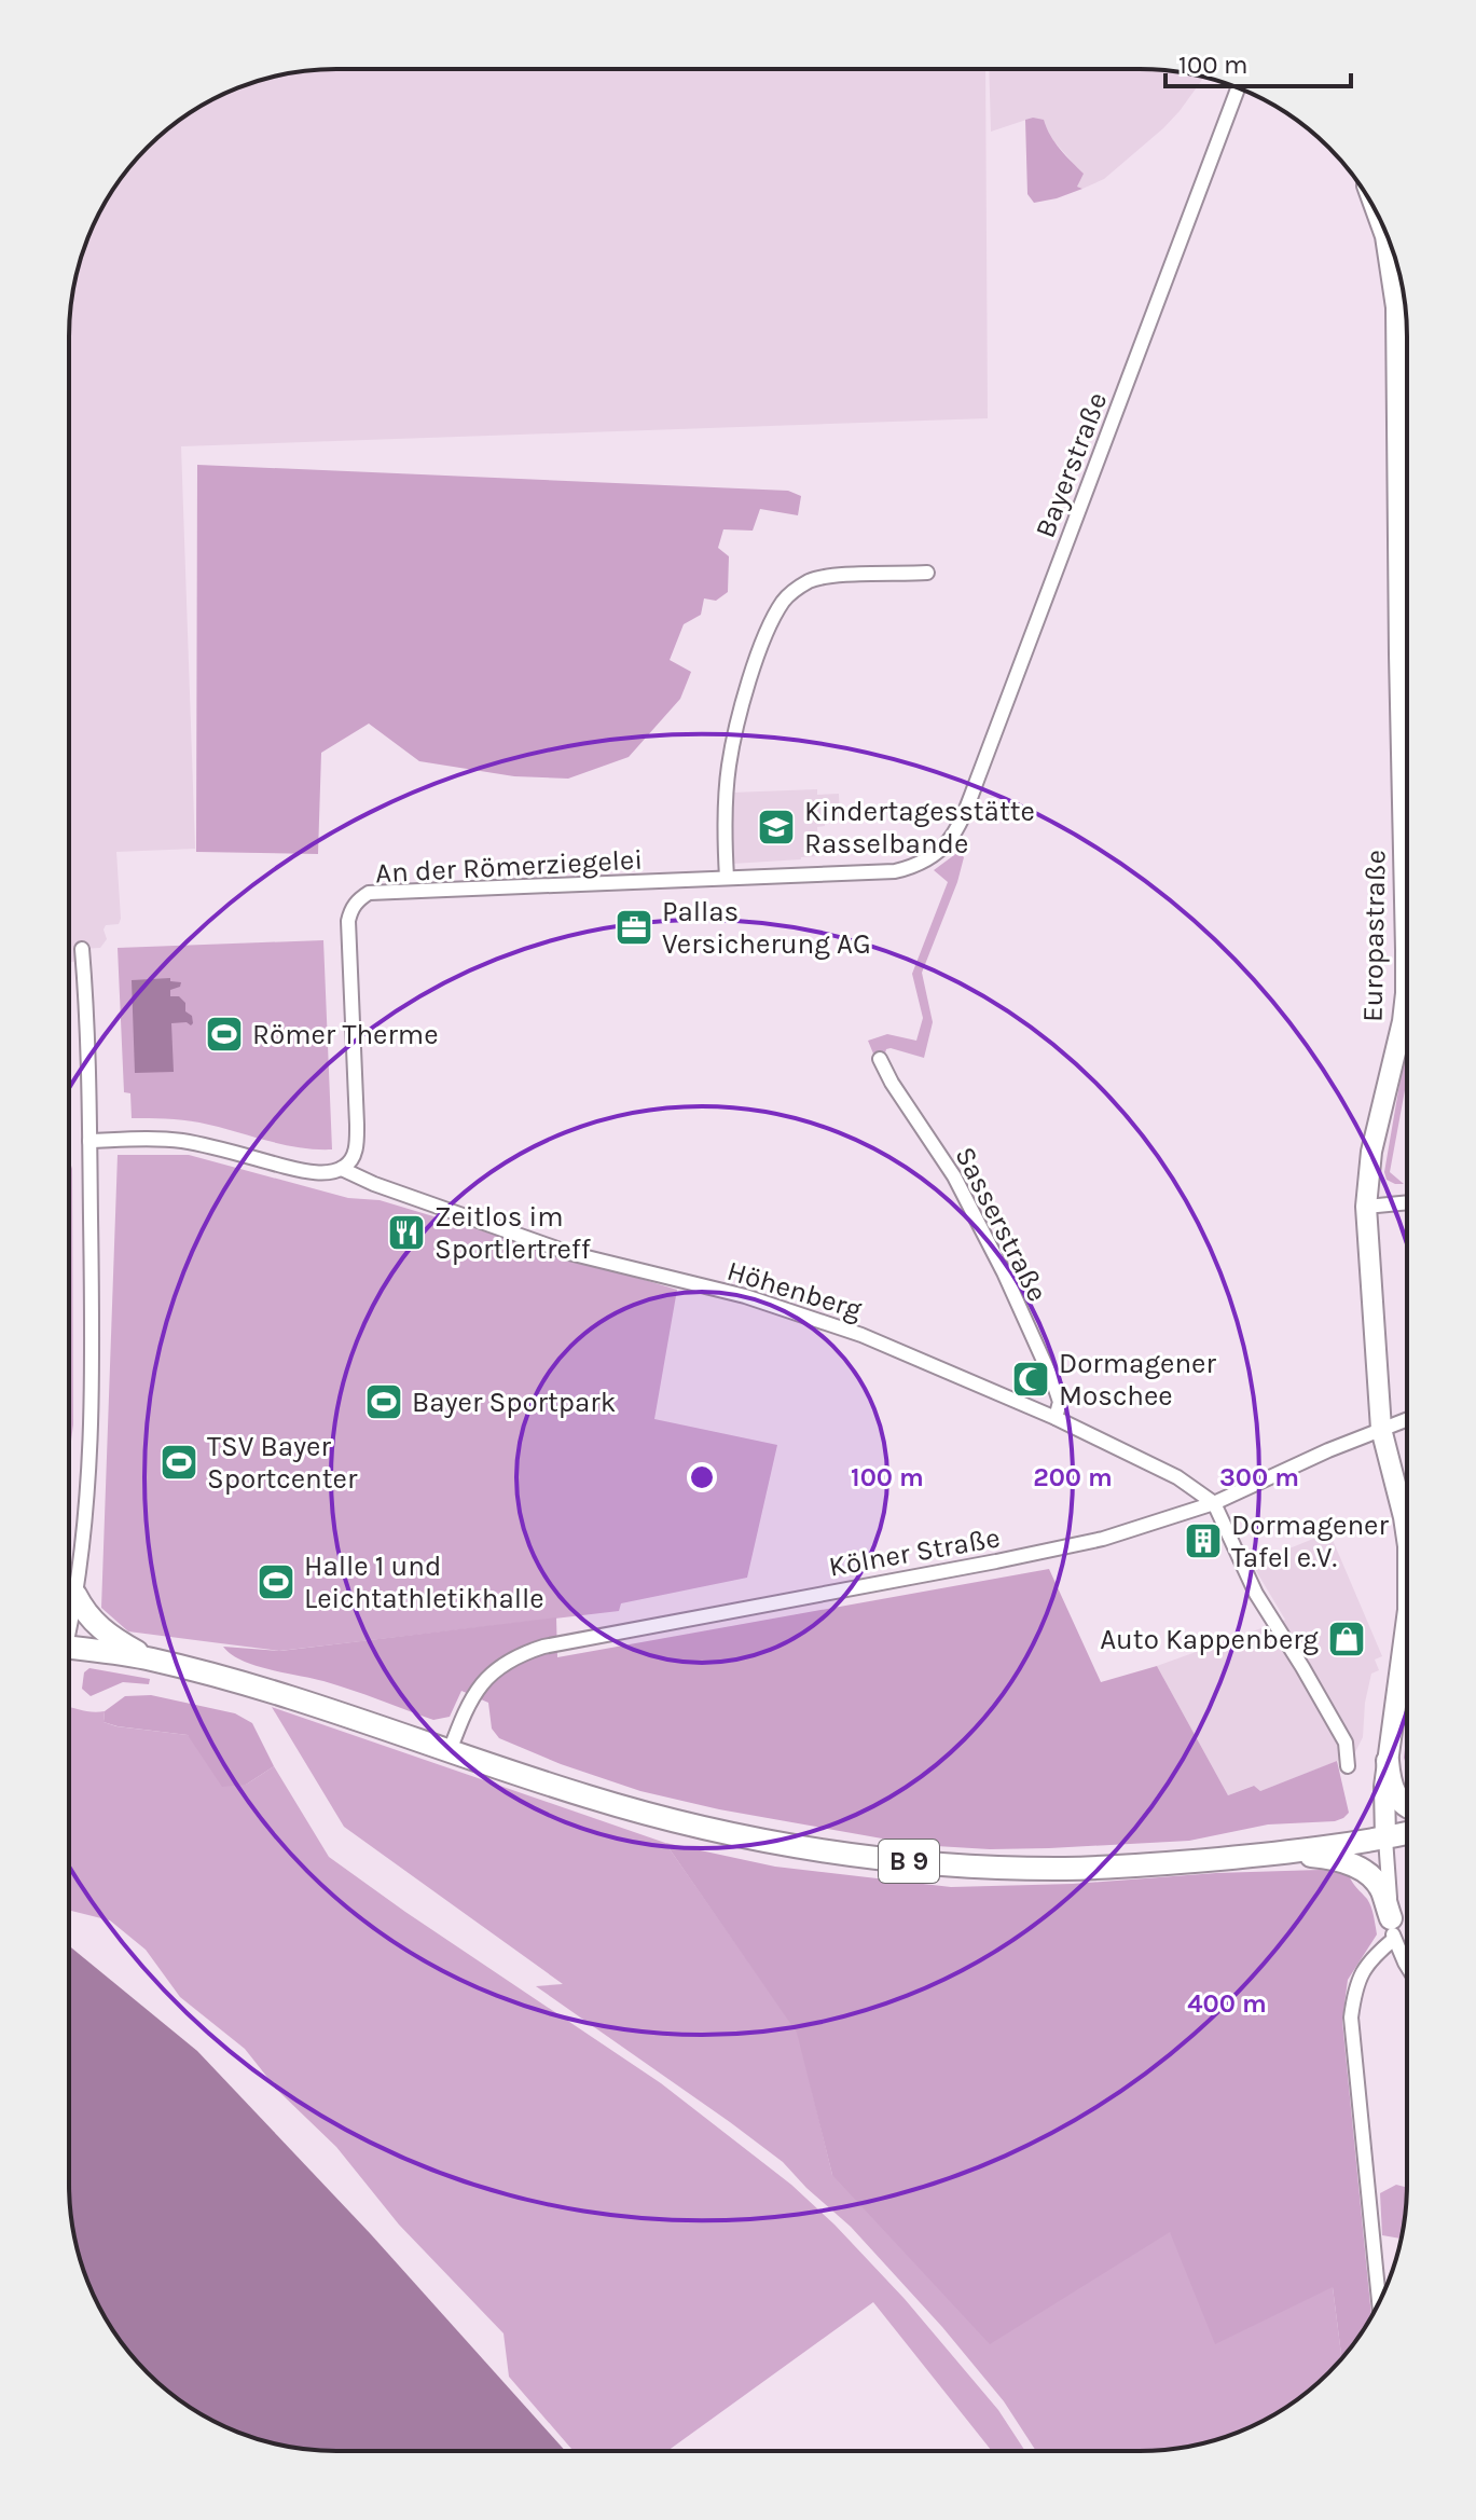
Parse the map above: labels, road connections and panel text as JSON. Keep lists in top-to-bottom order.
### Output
{
  "streets": {
    "main road": ["Europastraße", "B 9"],
    "street": [
      "Bayerstraße",
      "An der Römerziegelei",
      "Sasserstraße",
      "Höhenberg",
      "Kölner Straße"
    ]
  },
  "crossings": [
    ["Bayerstraße", "An der Römerziegelei"],
    ["An der Römerziegelei", "Höhenberg"],
    ["Europastraße", "Kölner Straße"],
    ["Europastraße", "B 9"],
    ["Sasserstraße", "Höhenberg"],
    ["Höhenberg", "Kölner Straße"],
    ["Kölner Straße", "B 9"]
  ],
  "places": {
    "school or university": ["Kindertagesstätte Rasselbande"],
    "office": ["Pallas Versicherung AG"],
    "sports": [
      "Römer Therme",
      "Bayer Sportpark",
      "TSV Bayer Sportcenter",
      "Halle 1 und Leichtathletikhalle"
    ],
    "restaurant": ["Zeitlos im Sportlertreff"],
    "mosque": ["Dormagener Moschee"],
    "building": ["Dormagener Tafel e.V."],
    "shop": ["Auto Kappenberg"]
  },
  "scale_bar": "100 m",
  "rings": [
    "100 m",
    "200 m",
    "300 m",
    "400 m"
  ]
}
